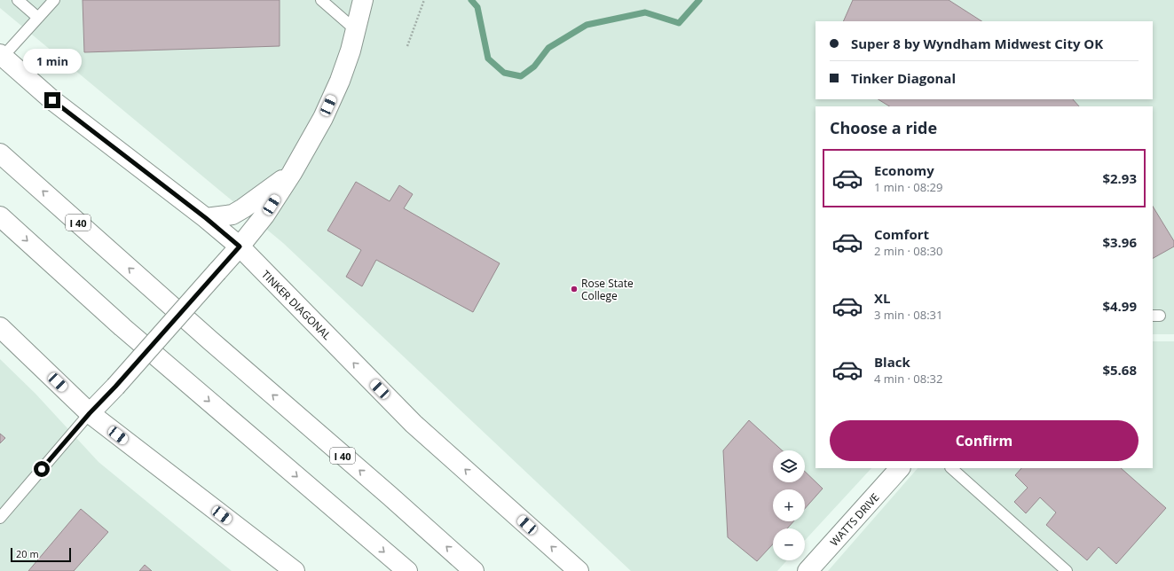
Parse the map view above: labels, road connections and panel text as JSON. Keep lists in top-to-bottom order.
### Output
{
  "streets": {
    "main road": ["I 40", "TINKER DIAGONAL", "WATTS DRIVE"]
  },
  "places": ["Rose State College"],
  "scale_bar": "20 m",
  "page": {
    "banner": ["Super 8 by Wyndham Midwest City OK", "Tinker Diagonal"],
    "bubble": "1 min",
    "heading": "Choose a ride",
    "list": [
      {
        "name": "Economy",
        "note": "1 min · 08:29",
        "value": "$2.93"
      },
      {
        "name": "Comfort",
        "note": "2 min · 08:30",
        "value": "$3.96"
      },
      {
        "name": "XL",
        "note": "3 min · 08:31",
        "value": "$4.99"
      },
      {
        "name": "Black",
        "note": "4 min · 08:32",
        "value": "$5.68"
      }
    ],
    "buttons": "Confirm",
    "map_buttons": ["+", "−"],
    "scale": "20 m"
  }
}
